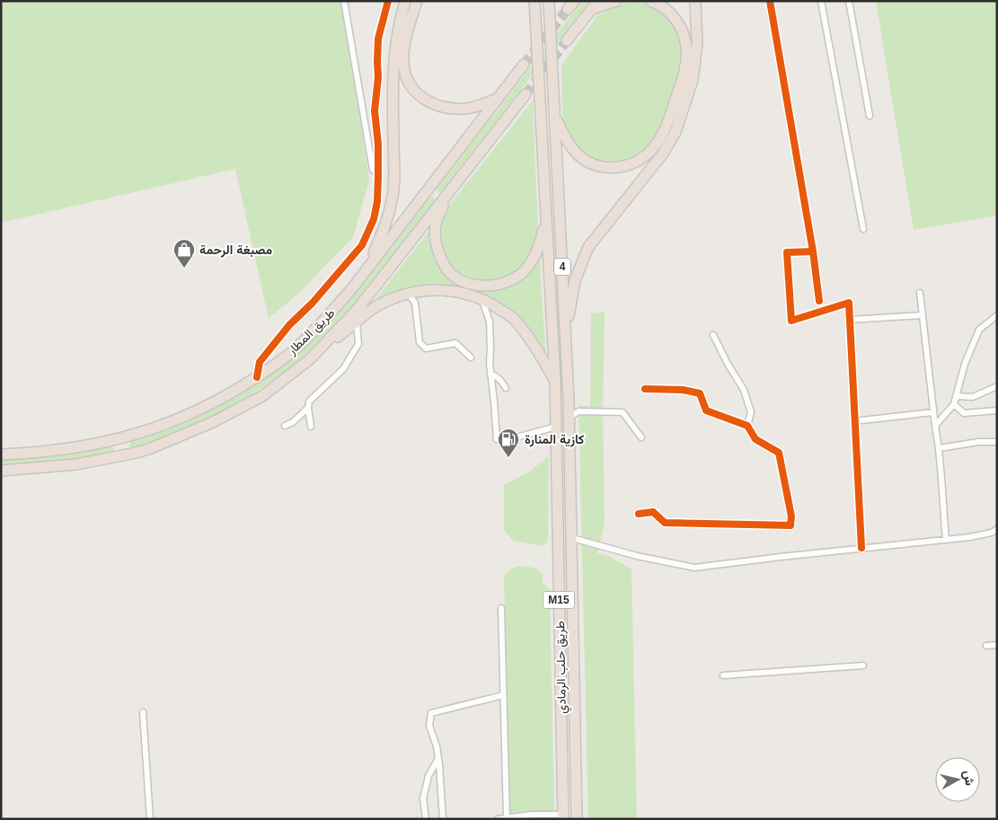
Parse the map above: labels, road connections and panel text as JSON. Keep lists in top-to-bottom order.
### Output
{
  "streets": {
    "highway": [
      "4",
      "طريق المطار",
      "M15",
      "طريق حلب الرمادي"
    ]
  },
  "crossings": [
    ["4", "طريق حلب الرمادي"]
  ],
  "places": {
    "shop": ["مصبغة الرحمة"],
    "fuel station": ["كازية المنارة"]
  },
  "north": "right"
}
